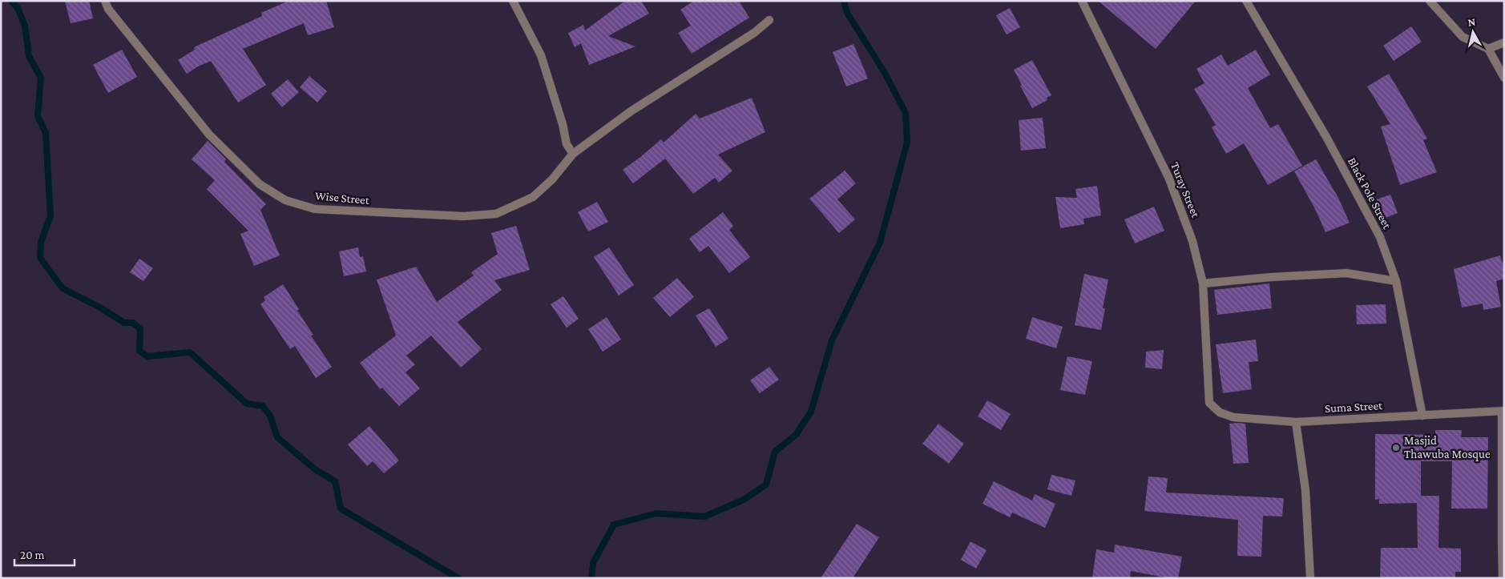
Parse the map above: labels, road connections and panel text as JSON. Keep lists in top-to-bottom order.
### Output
{
  "streets": {
    "street": [
      "Turay Street",
      "Black Pole Street",
      "Wise Street",
      "Suma Street"
    ]
  },
  "crossings": [
    ["Turay Street", "Suma Street"],
    ["Black Pole Street", "Suma Street"]
  ],
  "places": ["Masjid Thawuba Mosque"],
  "scale_bar": "20 m",
  "north": "top"
}
